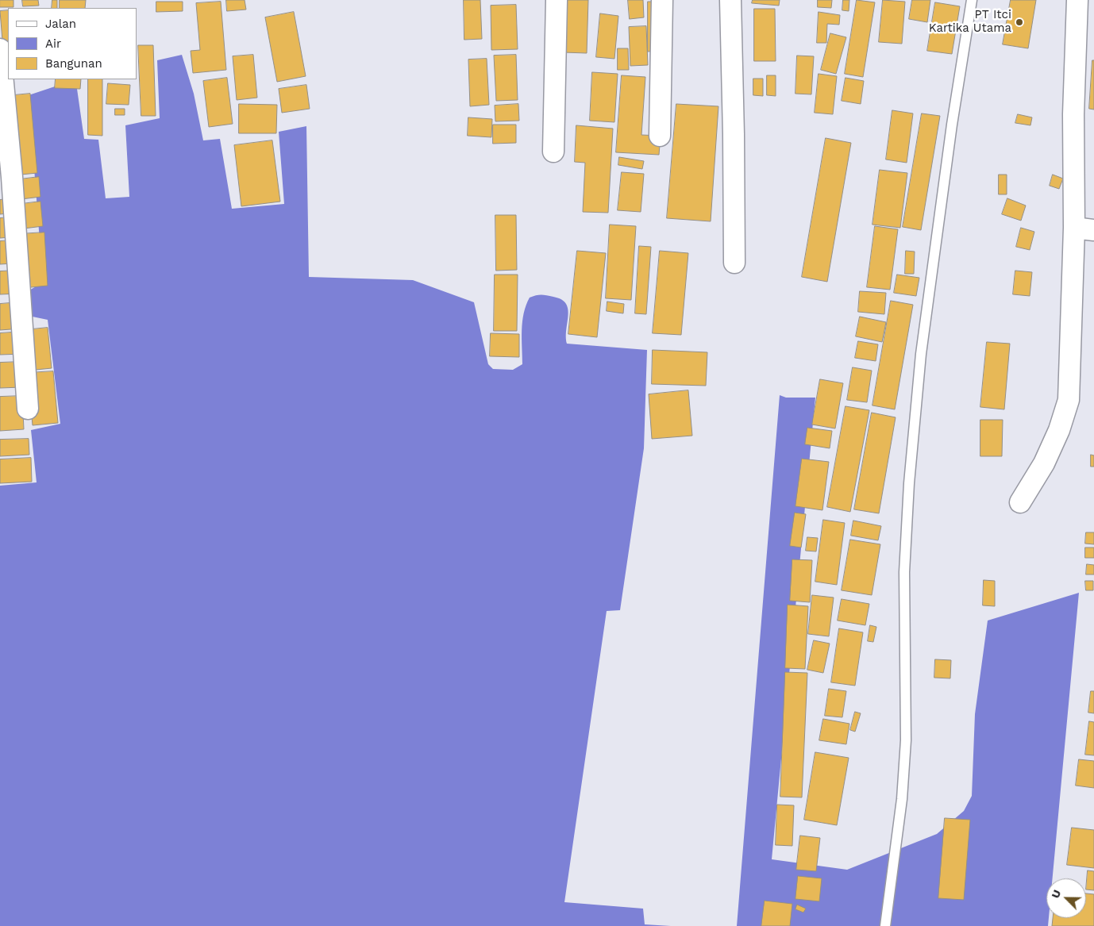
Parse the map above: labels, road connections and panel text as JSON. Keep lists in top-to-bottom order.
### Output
{
  "places": ["PT Itci Kartika Utama"],
  "legend": ["Jalan", "Air", "Bangunan"],
  "north": "top left"
}
